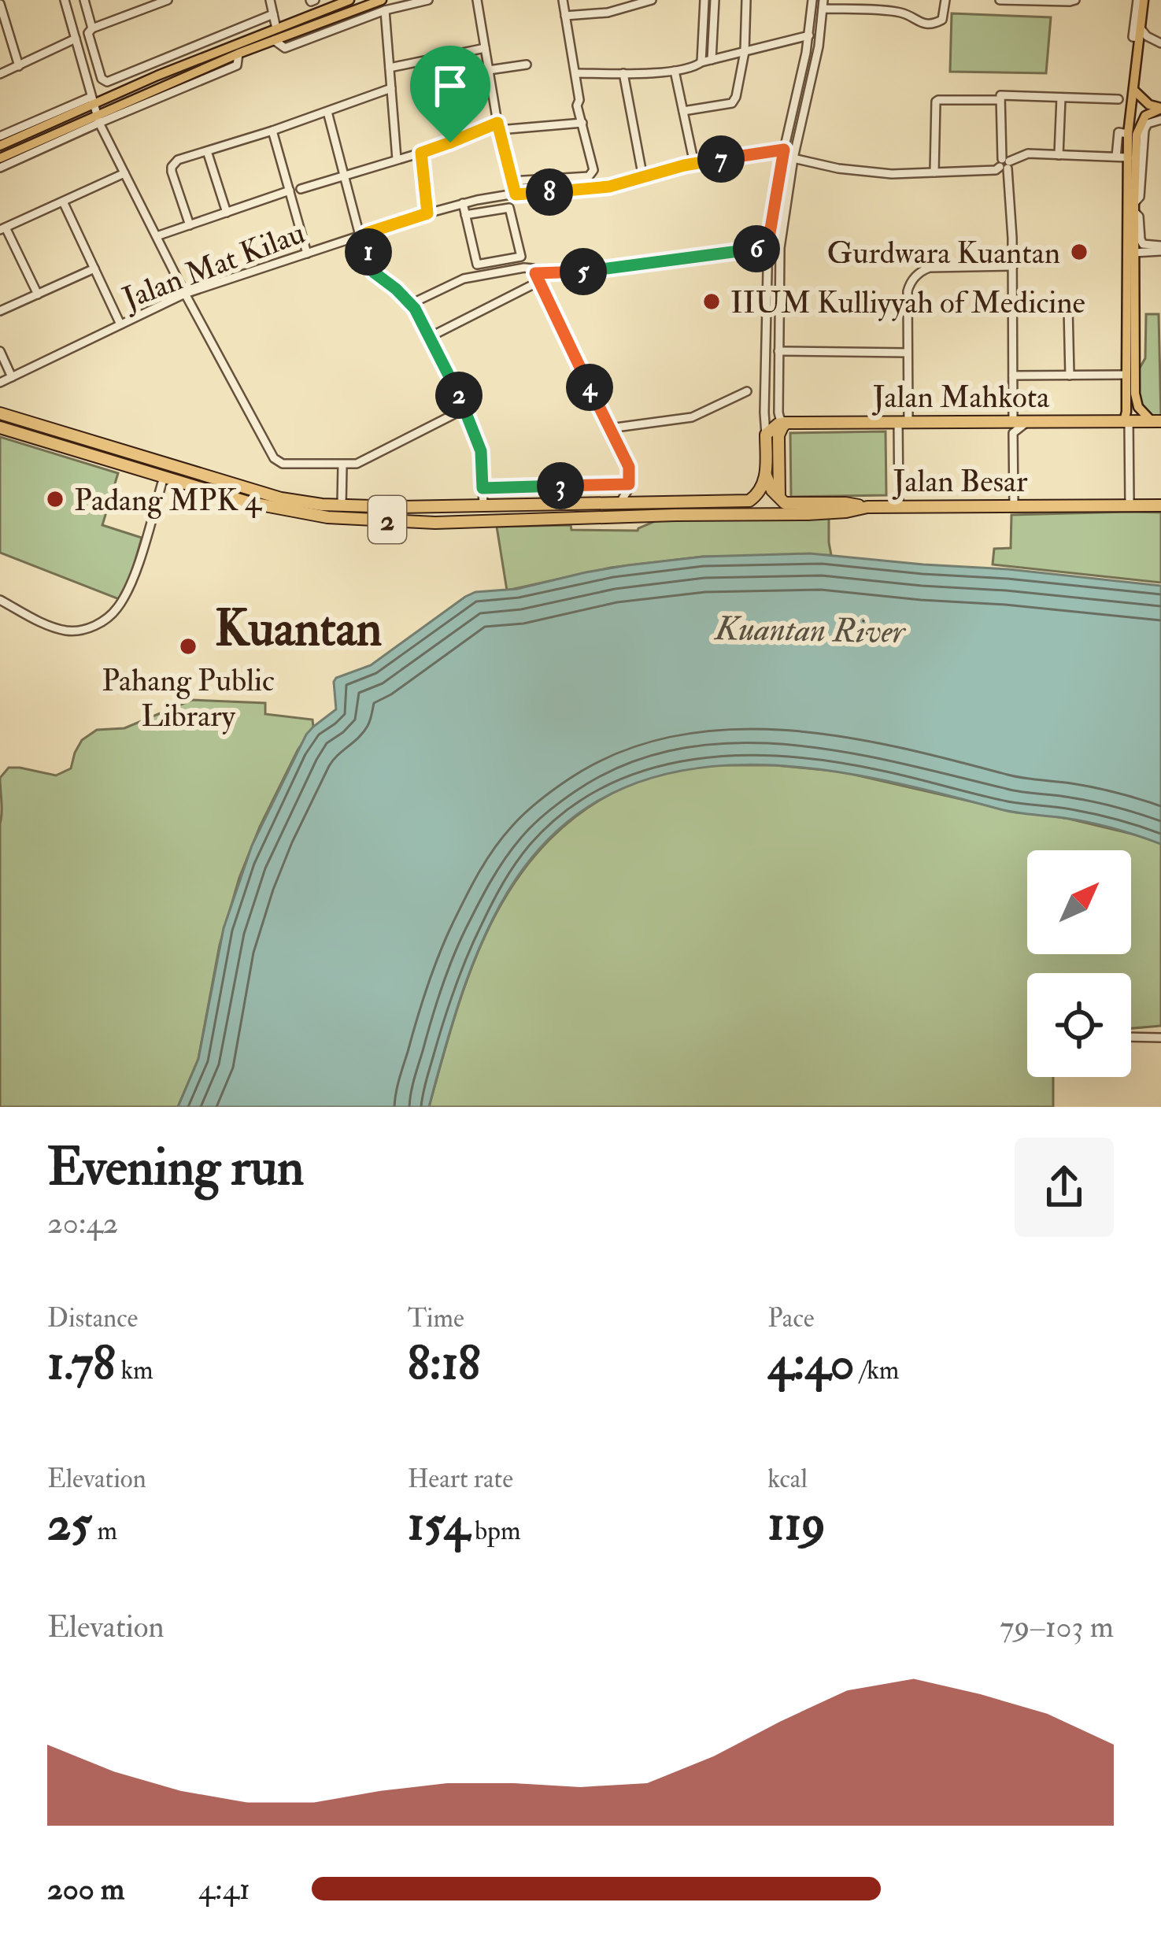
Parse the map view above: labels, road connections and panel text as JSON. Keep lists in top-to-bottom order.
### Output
{
  "streets": {
    "highway": ["Jalan Mahkota", "Jalan Besar", "2"],
    "street": ["Jalan Mat Kilau"]
  },
  "crossings": [
    ["Jalan Besar", "2"]
  ],
  "districts": ["Kuantan"],
  "water": ["Kuantan River"],
  "places": [
    "Gurdwara Kuantan",
    "IIUM Kulliyyah of Medicine",
    "Padang MPK 4",
    "Pahang Public Library"
  ],
  "north": "top right",
  "page": {
    "pins": [
      "7",
      "8",
      "6",
      "1",
      "5",
      "4",
      "2",
      "3"
    ],
    "heading": ["Evening run", "20:42"],
    "stats": [
      ["Distance", "1.78 km"],
      ["Time", "8:18"],
      ["Pace", "4:40 /km"],
      ["Elevation", "25 m"],
      ["Heart rate", "154 bpm"],
      ["kcal", "119"]
    ],
    "chart": ["Elevation", "79–103 m"],
    "list": [
      {
        "name": "200 m",
        "note": "4:41"
      }
    ]
  }
}
